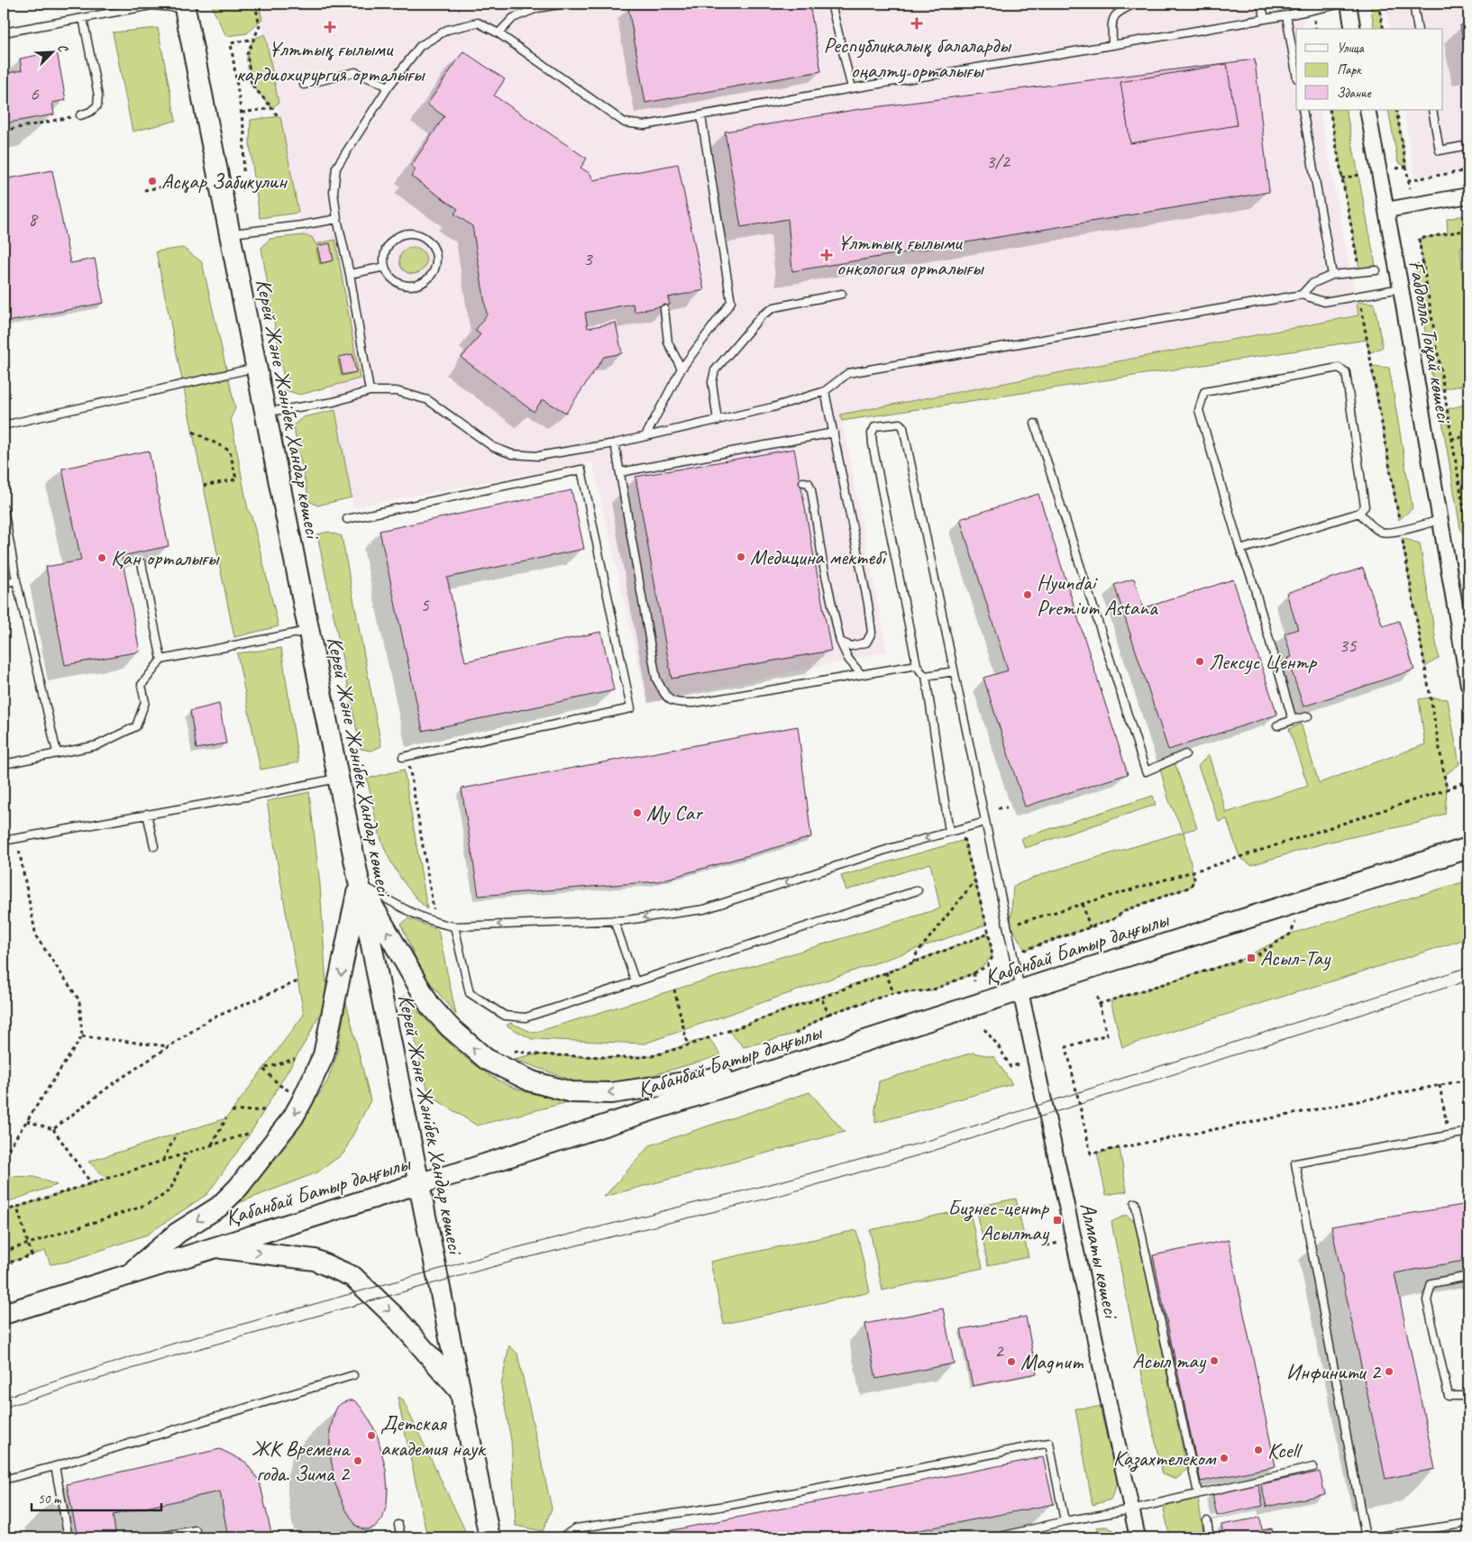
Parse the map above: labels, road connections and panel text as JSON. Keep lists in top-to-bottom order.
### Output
{
  "streets": {
    "main road": ["Керей Және Жәнібек Хандар көшесі", "Қабанбай Батыр даңғылы"],
    "street": ["Ғабдолла Тоқай көшесі", "Алматы көшесі"]
  },
  "crossings": [
    ["Керей Және Жәнібек Хандар көшесі", "Қабанбай Батыр даңғылы"],
    ["Қабанбай Батыр даңғылы", "Алматы көшесі"]
  ],
  "places": {
    "health": ["Республикалық балаларды оңалту орталығы", "Ұлттық ғылыми кардиохирургия орталығы", "Ұлттық ғылыми онкология орталығы"],
    "other": [
      "Асқар Забикулин",
      "Медицина мектебі",
      "Қан орталығы",
      "Hyundai Premium Astana",
      "Лексус Центр",
      "My Car",
      "Асыл тау",
      "Magnum",
      "Инфинити 2",
      "Детская академия наук",
      "Kcell",
      "Казахтелеком",
      "ЖК Времена года. Зима 2"
    ],
    "transit": ["Асыл-Тау", "Бизнес-центр Асылтау"]
  },
  "house_numbers": [
    "6",
    "3/2",
    "8",
    "3",
    "5",
    "35",
    "2"
  ],
  "legend": ["Улица", "Парк", "Здание"],
  "scale_bar": "50 m",
  "north": "top right"
}
